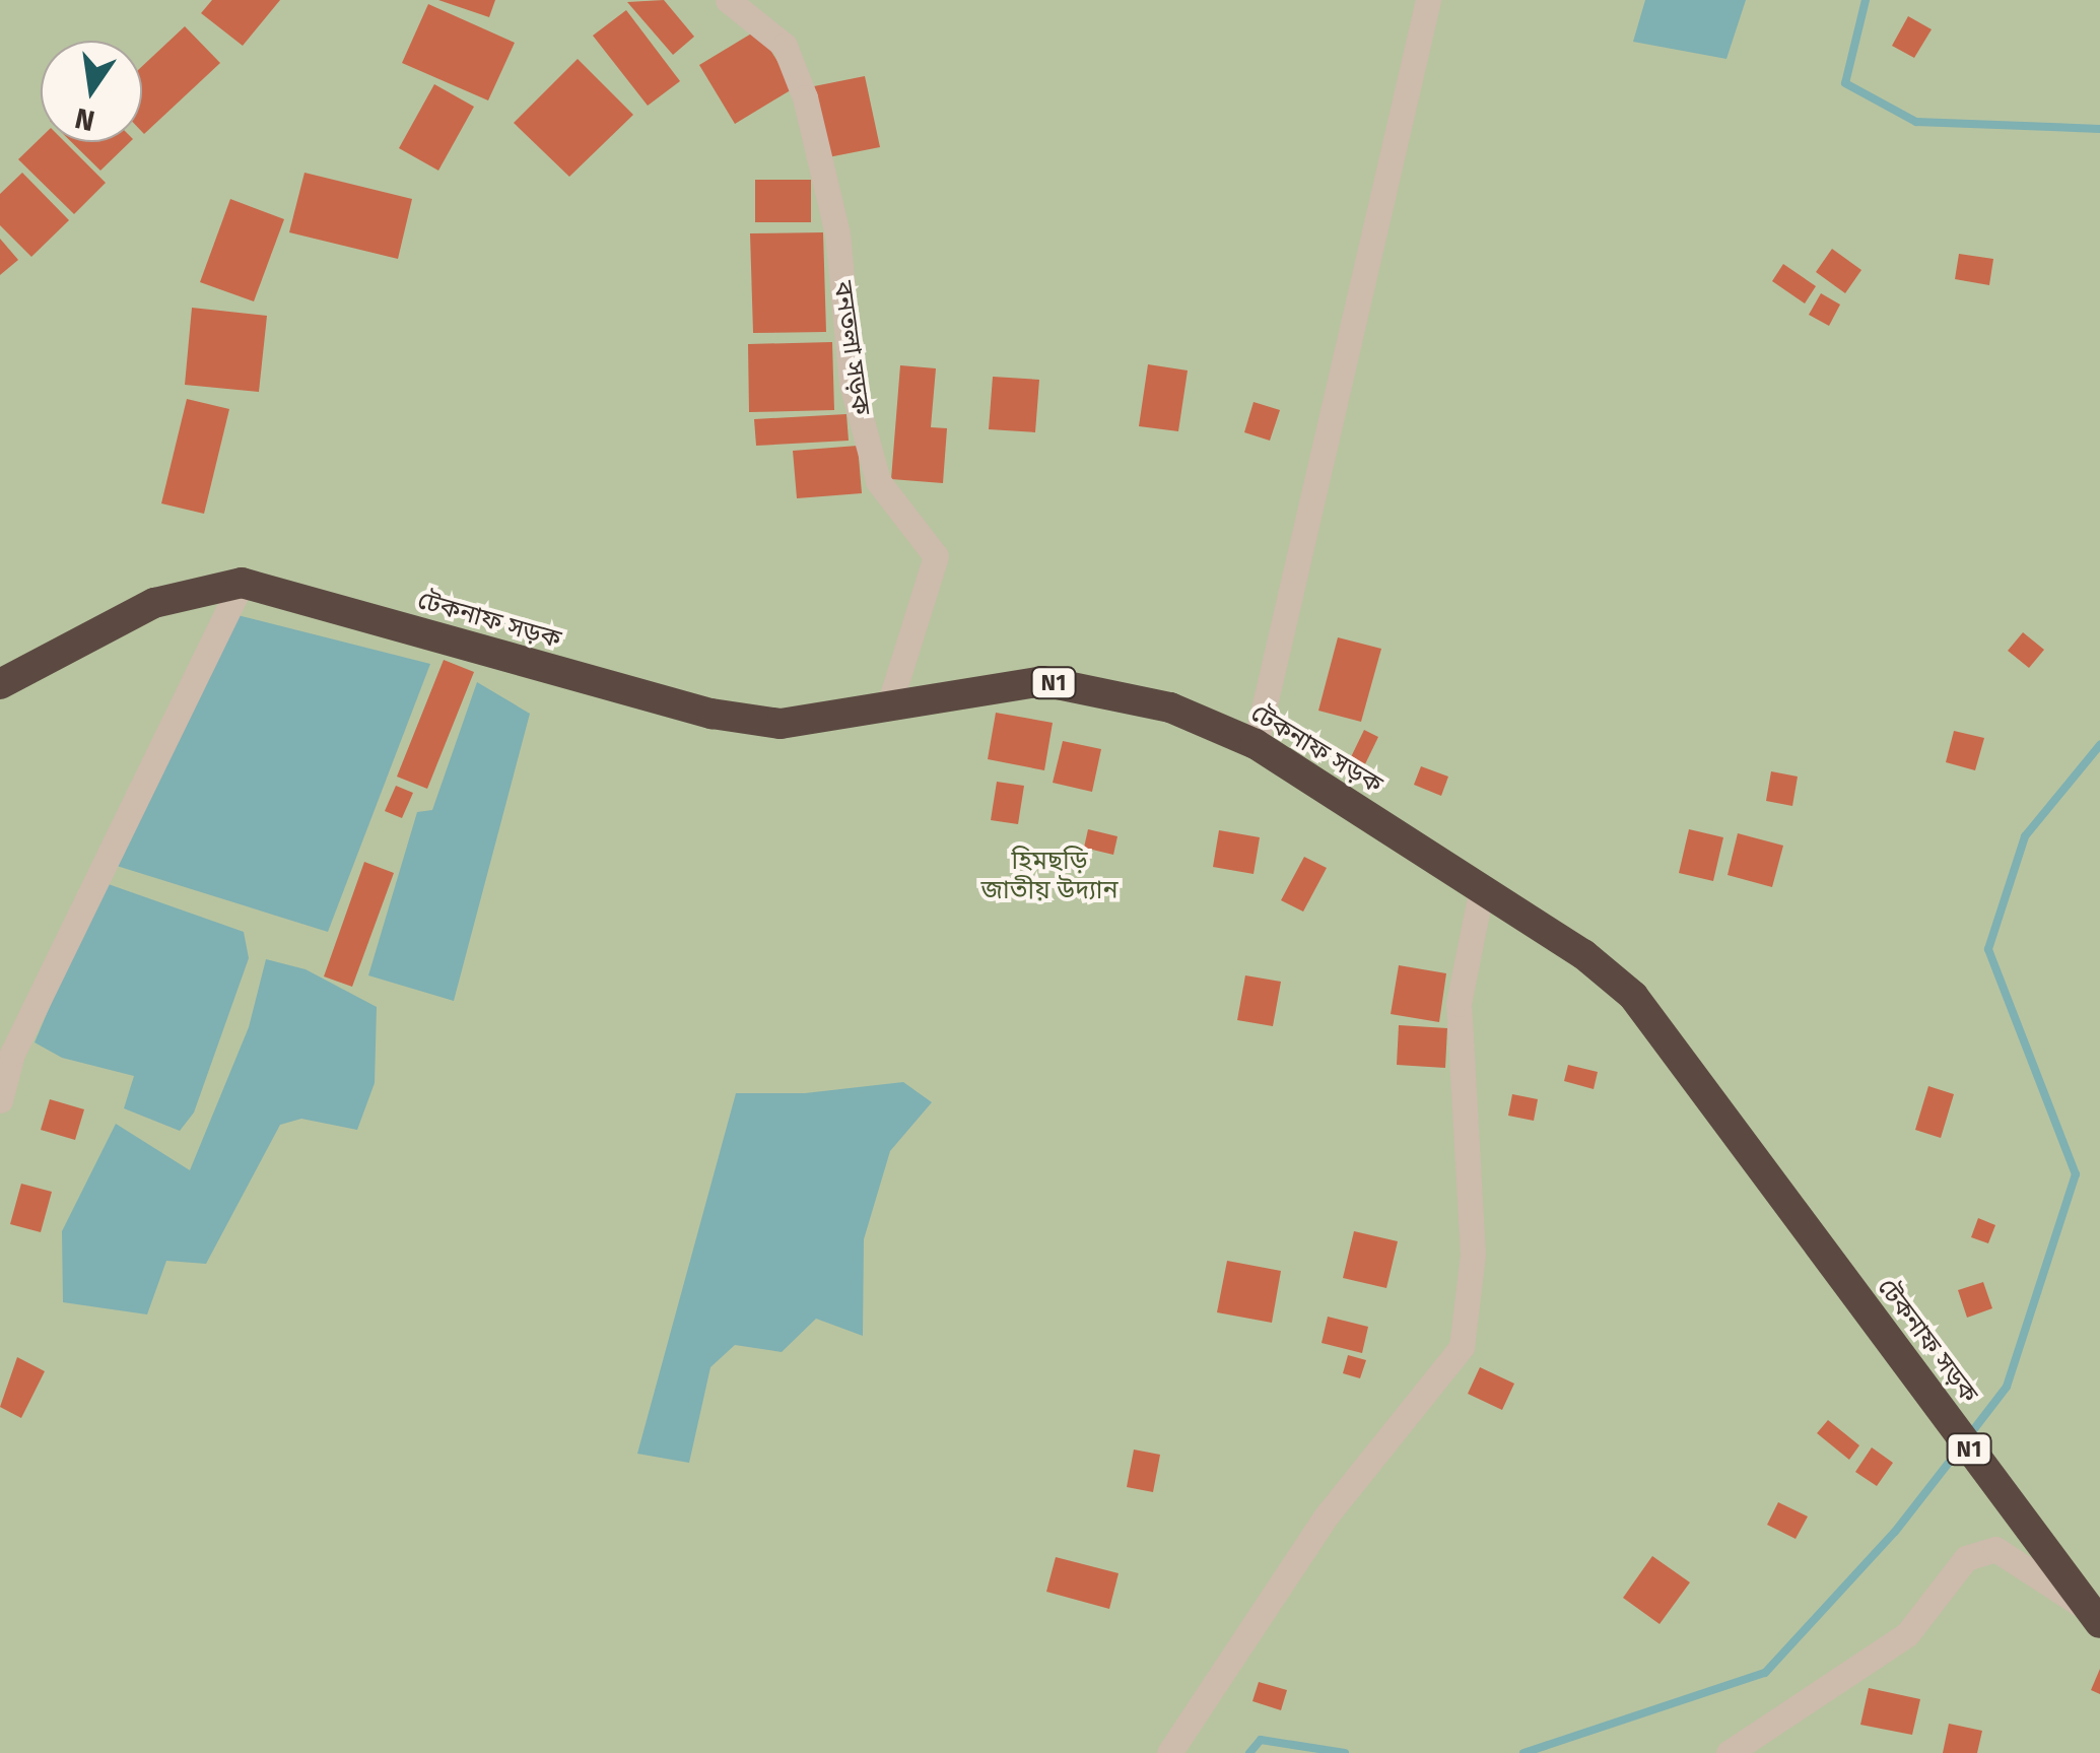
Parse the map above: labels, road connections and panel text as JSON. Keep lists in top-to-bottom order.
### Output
{
  "streets": {
    "highway": ["টেকনাফ সড়ক", "N1"],
    "street": ["বনতলা সড়ক"]
  },
  "crossings": [
    ["বনতলা সড়ক", "টেকনাফ সড়ক"]
  ],
  "parks": ["হিমছড়ি জাতীয় উদ্যান"],
  "north": "bottom"
}
